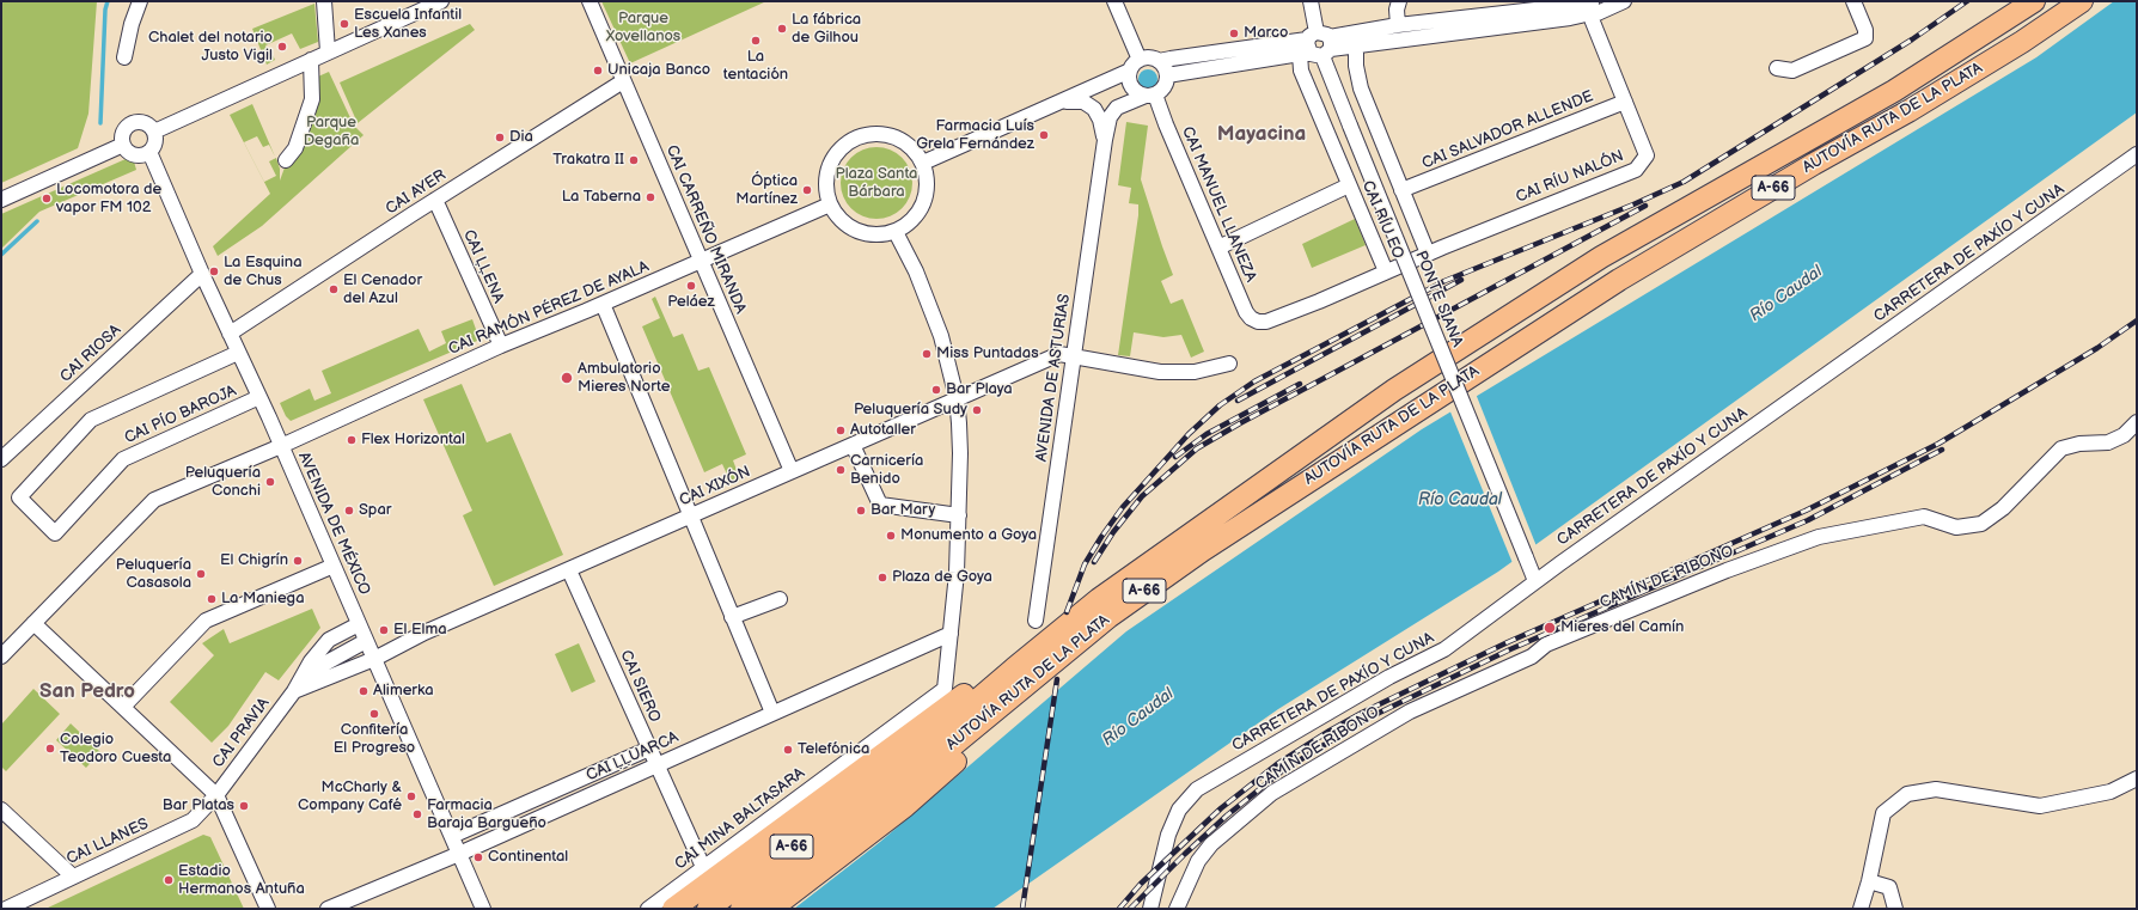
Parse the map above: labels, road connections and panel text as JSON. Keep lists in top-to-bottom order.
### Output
{
  "streets": {
    "highway": ["AUTOVÍA RUTA DE LA PLATA", "A-66"],
    "street": [
      "CAI SALVADOR ALLENDE",
      "CAI RÍU NALÓN",
      "CAI AYER",
      "CAI MANUEL LLANEZA",
      "CAI RÍU EO",
      "CAI CARREÑO MIRANDA",
      "CARRETERA DE PAXÍO Y CUNA",
      "CAI ḶḶENA",
      "PONTE SIANA",
      "CAI RAMÓN PÉREZ DE AYALA",
      "CAI RIOSA",
      "AVENIDA DE ASTURIAS",
      "CAI PÍO BAROJA",
      "CAI XIXÓN",
      "AVENIDA DE MÉXICO",
      "CAMÍN DE RIBONO",
      "CAI SIERO",
      "CAI PRAVIA",
      "CAI ḶḶUARCA",
      "CAI MINA BALTASARA",
      "CAI LLANES"
    ]
  },
  "crossings": [
    ["CAI SALVADOR ALLENDE", "CAI RÍU NALÓN"],
    ["CAI AYER", "CAI CARREÑO MIRANDA"],
    ["CAI AYER", "CAI ḶḶENA"],
    ["CAI AYER", "AVENIDA DE MÉXICO"],
    ["CAI MANUEL LLANEZA", "CAI RÍU EO"],
    ["CAI MANUEL LLANEZA", "AVENIDA DE ASTURIAS"],
    ["CAI RÍU EO", "PONTE SIANA"],
    ["CAI CARREÑO MIRANDA", "CAI RAMÓN PÉREZ DE AYALA"],
    ["CAI CARREÑO MIRANDA", "CAI XIXÓN"],
    ["CARRETERA DE PAXÍO Y CUNA", "PONTE SIANA"],
    ["CAI ḶḶENA", "CAI RAMÓN PÉREZ DE AYALA"],
    ["CAI RAMÓN PÉREZ DE AYALA", "AVENIDA DE MÉXICO"],
    ["CAI RIOSA", "AVENIDA DE MÉXICO"],
    ["AVENIDA DE ASTURIAS", "CAI XIXÓN"],
    ["CAI PÍO BAROJA", "AVENIDA DE MÉXICO"],
    ["CAI XIXÓN", "AVENIDA DE MÉXICO"],
    ["CAI XIXÓN", "CAI SIERO"],
    ["AVENIDA DE MÉXICO", "CAI PRAVIA"],
    ["AVENIDA DE MÉXICO", "CAI ḶḶUARCA"],
    ["CAI SIERO", "CAI ḶḶUARCA"],
    ["CAI SIERO", "CAI MINA BALTASARA"],
    ["CAI PRAVIA", "CAI LLANES"],
    ["CAI ḶḶUARCA", "CAI MINA BALTASARA"]
  ],
  "districts": ["Mayacina", "San Pedro"],
  "water": ["Río Caudal"],
  "parks": ["Parque Xovellanos", "Parque Degaña", "Plaza Santa Bárbara"],
  "places": [
    "Escuela Infantil Les Xanes",
    "La fábrica de Gilhou",
    "Marco",
    "La tentación",
    "Chalet del notario Justo Vigil",
    "Unicaja Banco",
    "Farmacia Luís Grela Fernández",
    "Dia",
    "Trakatra II",
    "Óptica Martínez",
    "La Taberna",
    "Locomotora de vapor FM 102",
    "La Esquina de Chus",
    "Peláez",
    "El Cenador del Azul",
    "Miss Puntadas",
    "Ambulatorio Mieres Norte",
    "Bar Playa",
    "Peluquería Sudy",
    "Autotaller",
    "Flex Horizontal",
    "Carnicería Benido",
    "Peluquería Conchi",
    "Spar",
    "Bar Mary",
    "Monumento a Goya",
    "El Chigrín",
    "Peluquería Casasola",
    "Plaza de Goya",
    "La Maniega",
    "Mieres del Camín",
    "El Elma",
    "Alimerka",
    "Confitería El Progreso",
    "Colegio Teodoro Cuesta",
    "Telefónica",
    "McCharly & Company Café",
    "Bar Platas",
    "Farmacia Baraja Bargueño",
    "Continental",
    "Estadio Hermanos Antuña"
  ]
}
